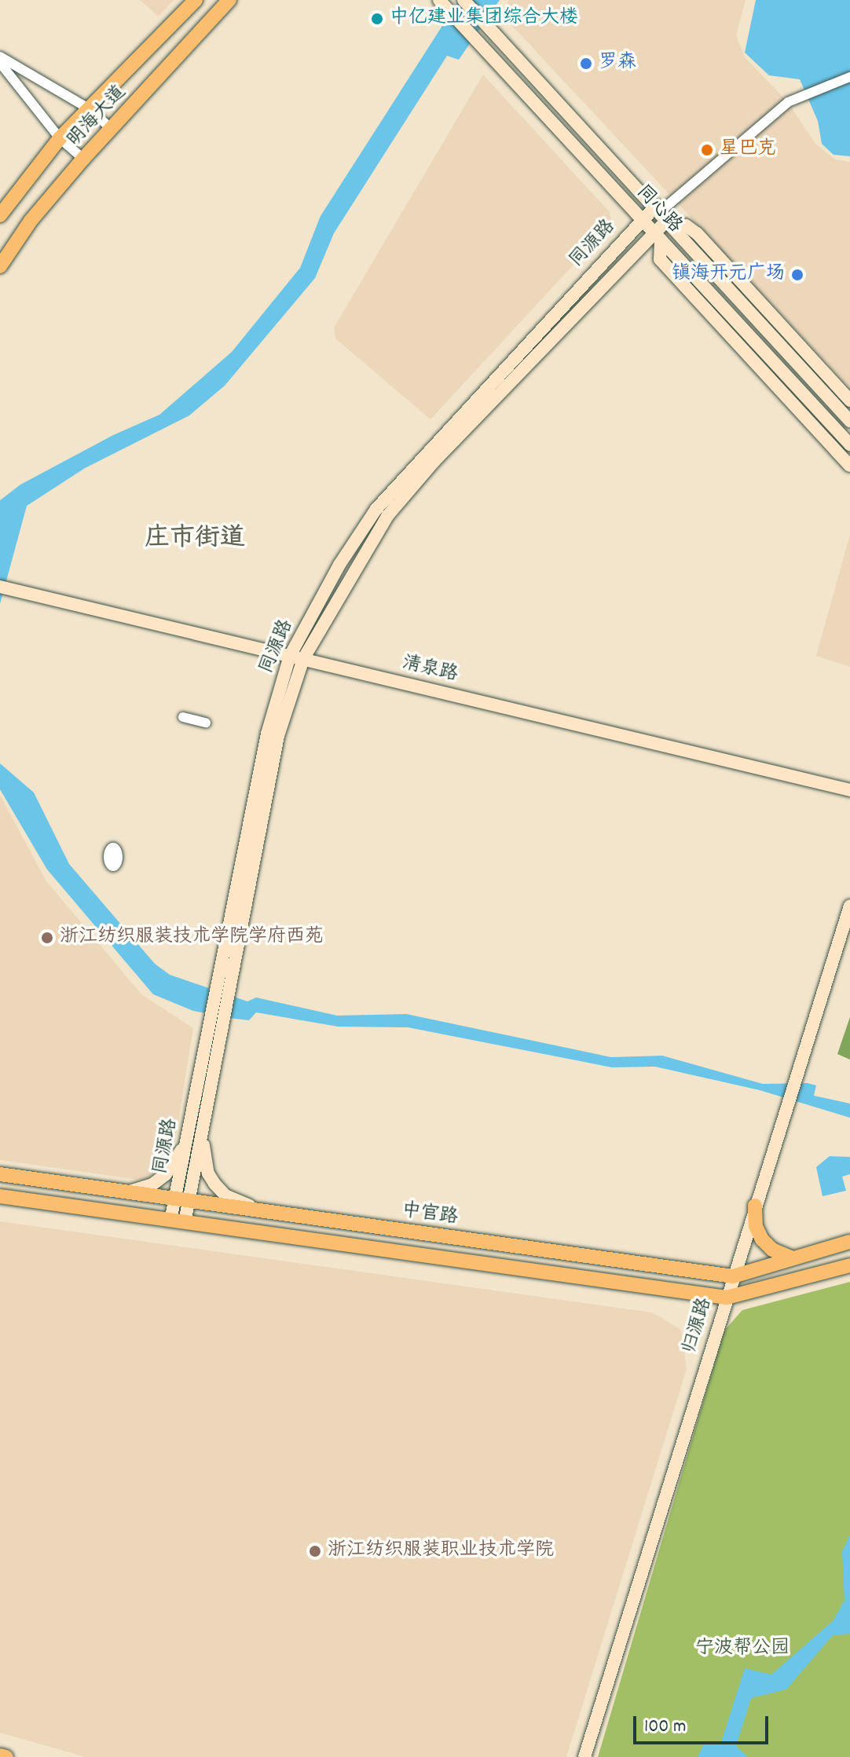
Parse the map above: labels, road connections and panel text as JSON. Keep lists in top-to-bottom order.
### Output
{
  "streets": {
    "main road": ["明海大道", "中官路"],
    "street": [
      "同心路",
      "同源路",
      "清泉路",
      "归源路"
    ]
  },
  "crossings": [
    ["同心路", "同源路"],
    ["同源路", "清泉路"],
    ["同源路", "中官路"],
    ["中官路", "归源路"]
  ],
  "districts": ["庄市街道"],
  "parks": ["宁波帮公园"],
  "places": [
    "中亿建业集团综合大楼",
    "罗森",
    "星巴克",
    "镇海开元广场",
    "浙江纺织服装技术学院学府西苑",
    "浙江纺织服装职业技术学院"
  ],
  "scale_bar": "100 m"
}
